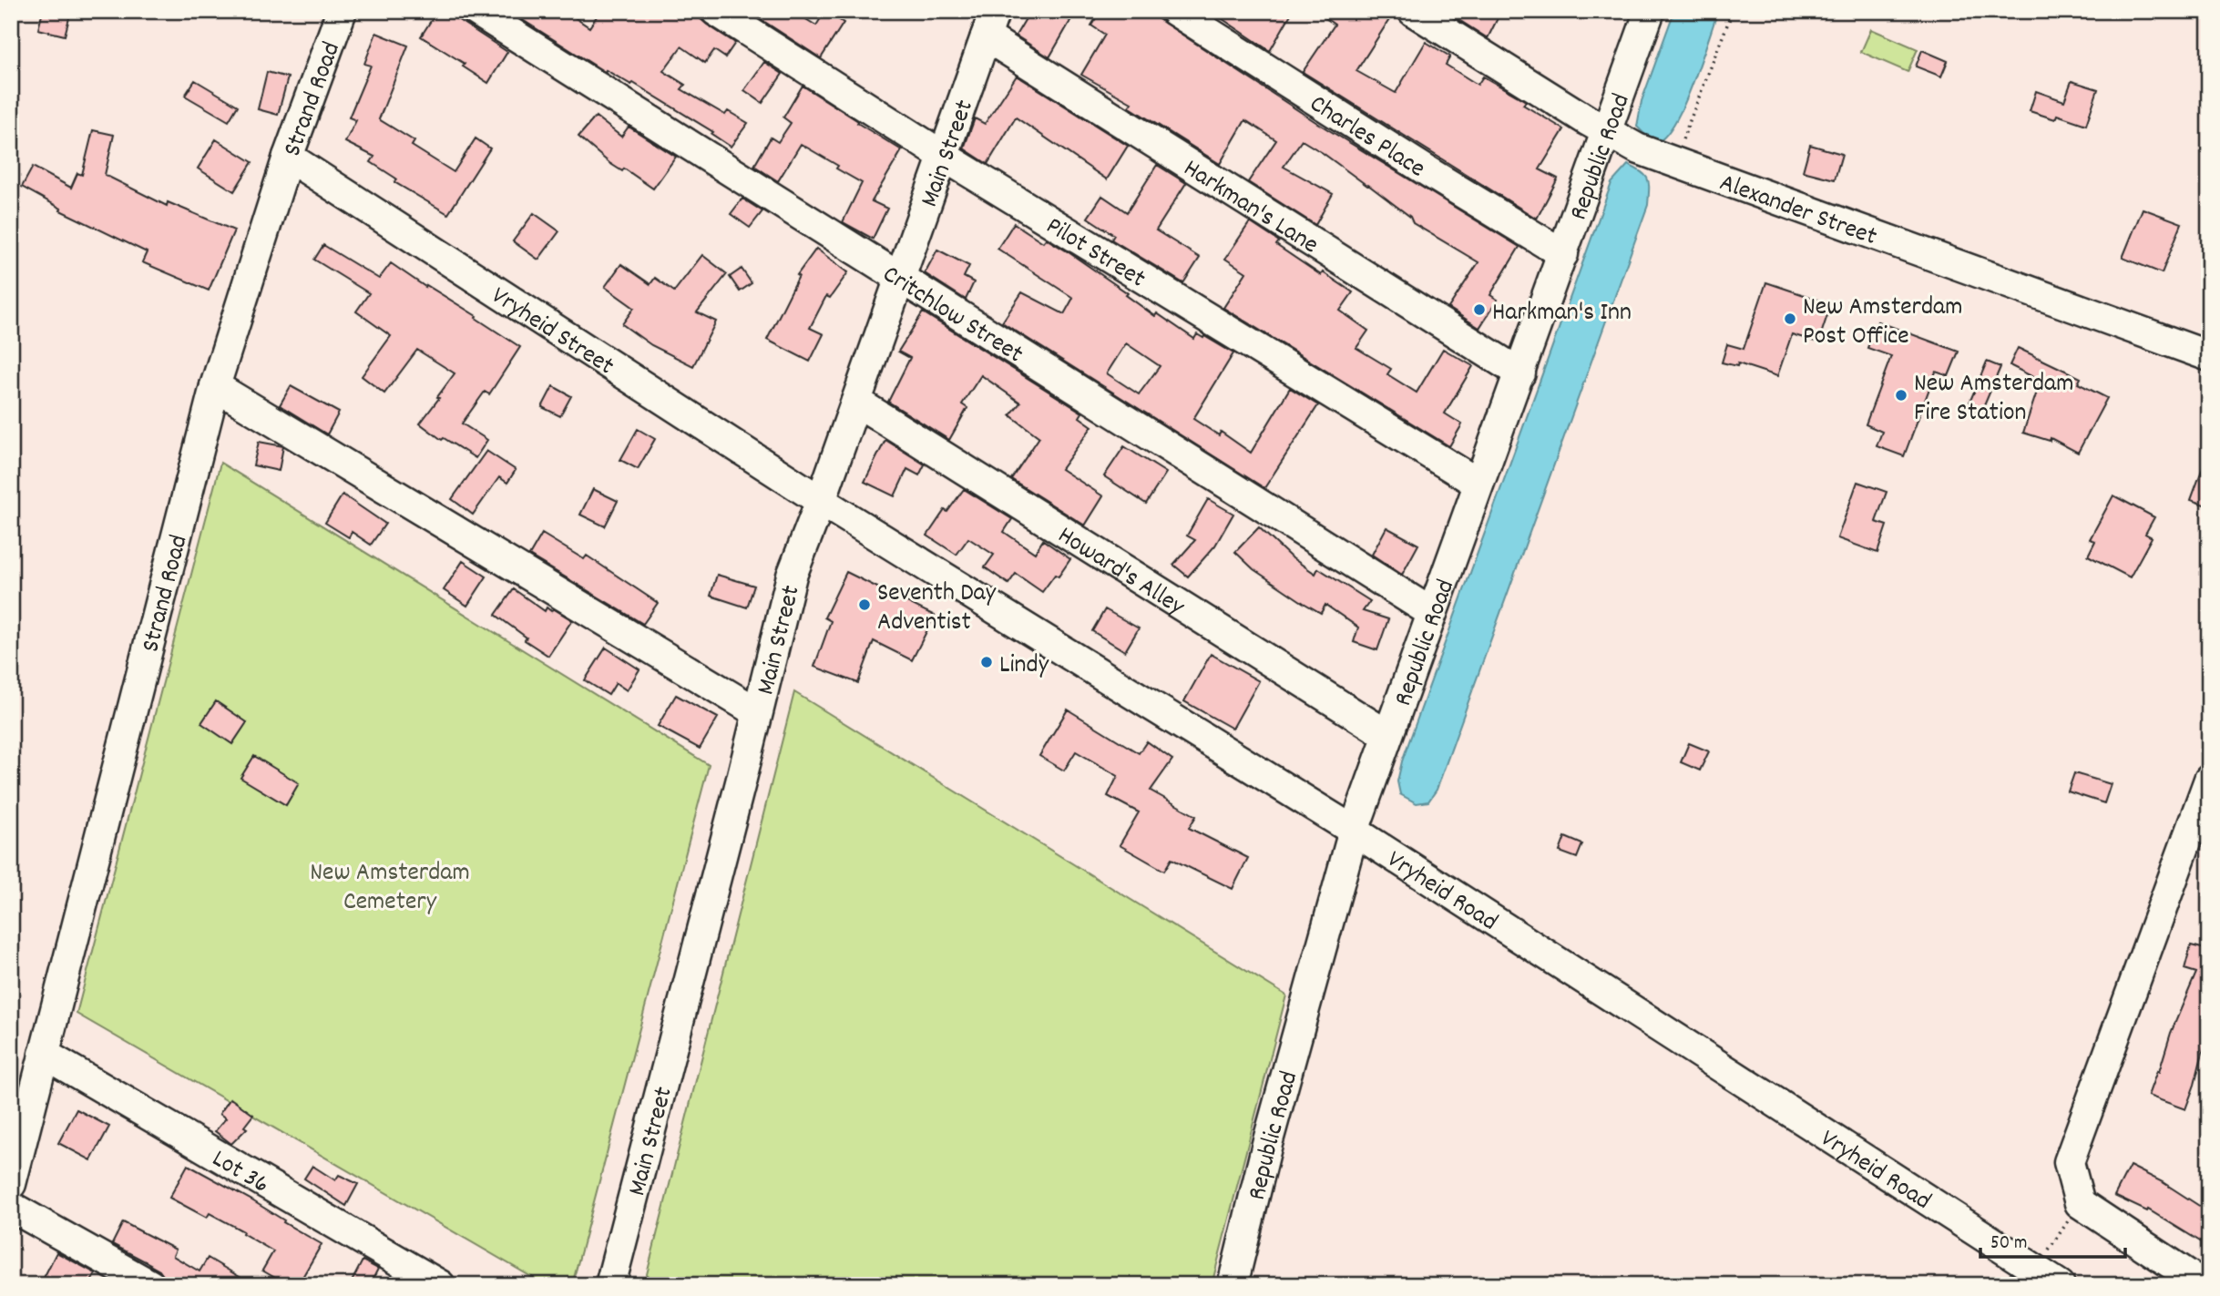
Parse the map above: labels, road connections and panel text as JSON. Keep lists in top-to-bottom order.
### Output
{
  "streets": {
    "street": [
      "Strand Road",
      "Charles Place",
      "Main Street",
      "Republic Road",
      "Harkman's Lane",
      "Alexander Street",
      "Pilot Street",
      "Critchlow Street",
      "Vryheid Street",
      "Howard's Alley",
      "Vryheid Road",
      "Lot 36"
    ]
  },
  "crossings": [
    ["Strand Road", "Vryheid Street"],
    ["Strand Road", "Lot 36"],
    ["Charles Place", "Republic Road"],
    ["Main Street", "Harkman's Lane"],
    ["Main Street", "Pilot Street"],
    ["Main Street", "Critchlow Street"],
    ["Main Street", "Vryheid Street"],
    ["Main Street", "Howard's Alley"],
    ["Main Street", "Vryheid Road"],
    ["Republic Road", "Harkman's Lane"],
    ["Republic Road", "Alexander Street"],
    ["Republic Road", "Pilot Street"],
    ["Republic Road", "Critchlow Street"],
    ["Republic Road", "Howard's Alley"],
    ["Republic Road", "Vryheid Road"],
    ["Vryheid Street", "Vryheid Road"]
  ],
  "parks": ["New Amsterdam Cemetery"],
  "places": [
    "Harkman's Inn",
    "New Amsterdam Post Office",
    "New Amsterdam Fire Station",
    "Seventh Day Adventist",
    "Lindy"
  ],
  "scale_bar": "50 m"
}
